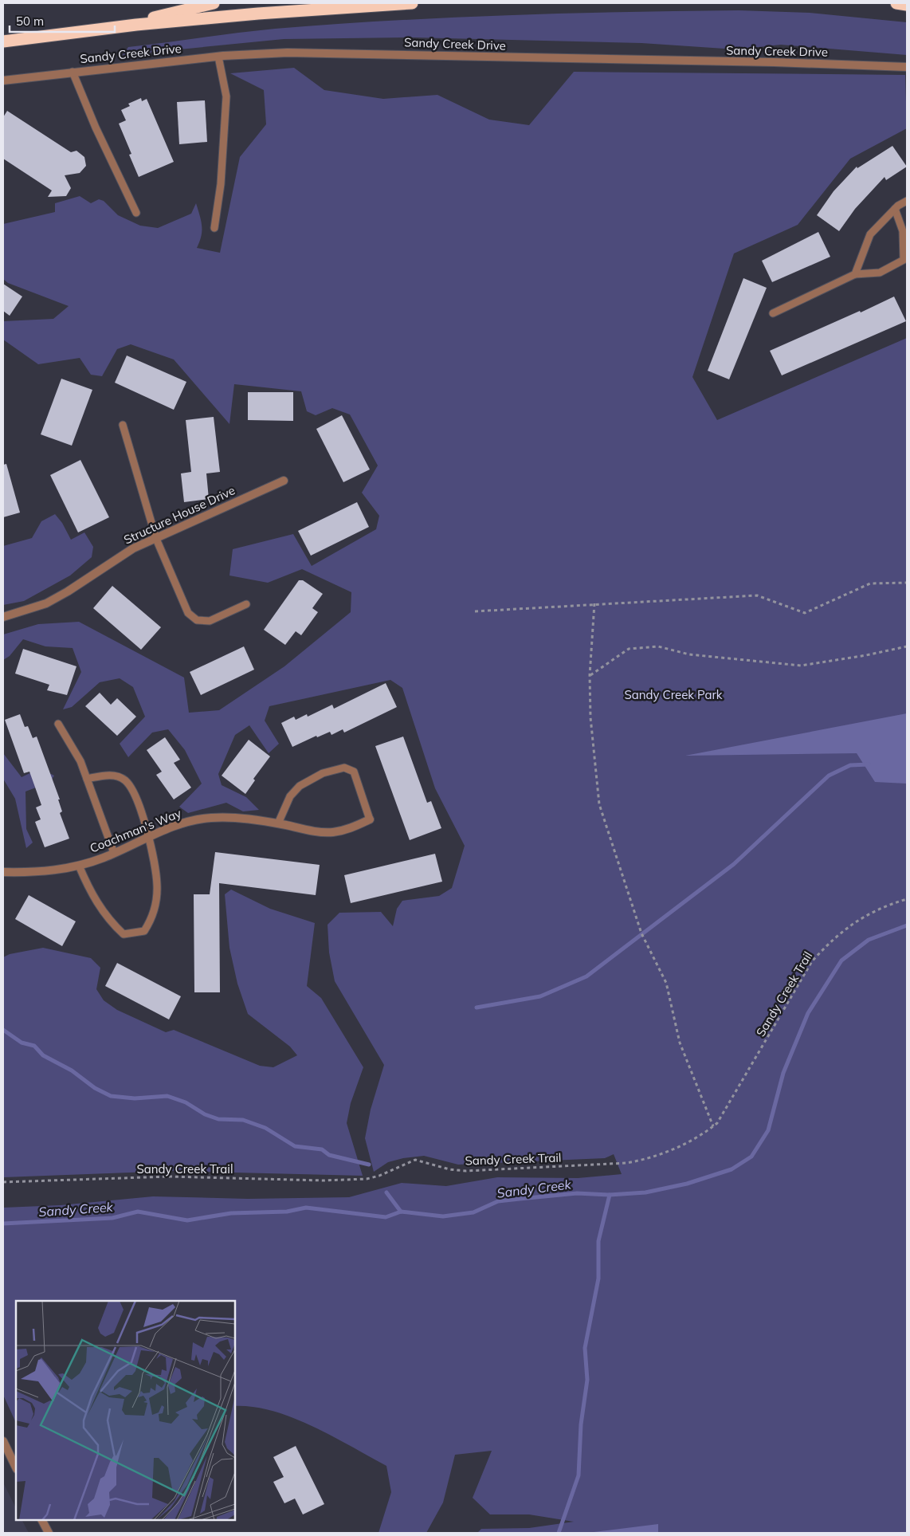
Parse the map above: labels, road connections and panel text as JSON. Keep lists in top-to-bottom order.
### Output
{
  "streets": {
    "street": ["Sandy Creek Drive", "Structure House Drive", "Coachman's Way"],
    "path": ["Sandy Creek Trail"]
  },
  "water": ["Sandy Creek"],
  "parks": ["Sandy Creek Park"],
  "scale_bar": "50 m"
}
